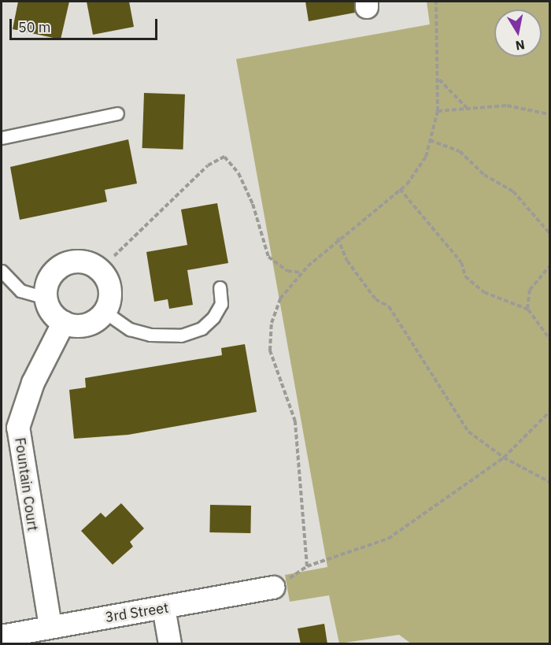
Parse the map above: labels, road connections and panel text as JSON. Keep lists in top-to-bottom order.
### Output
{
  "streets": {
    "street": ["Fountain Court", "3rd Street"]
  },
  "crossings": [
    ["Fountain Court", "3rd Street"]
  ],
  "scale_bar": "50 m",
  "north": "bottom"
}
